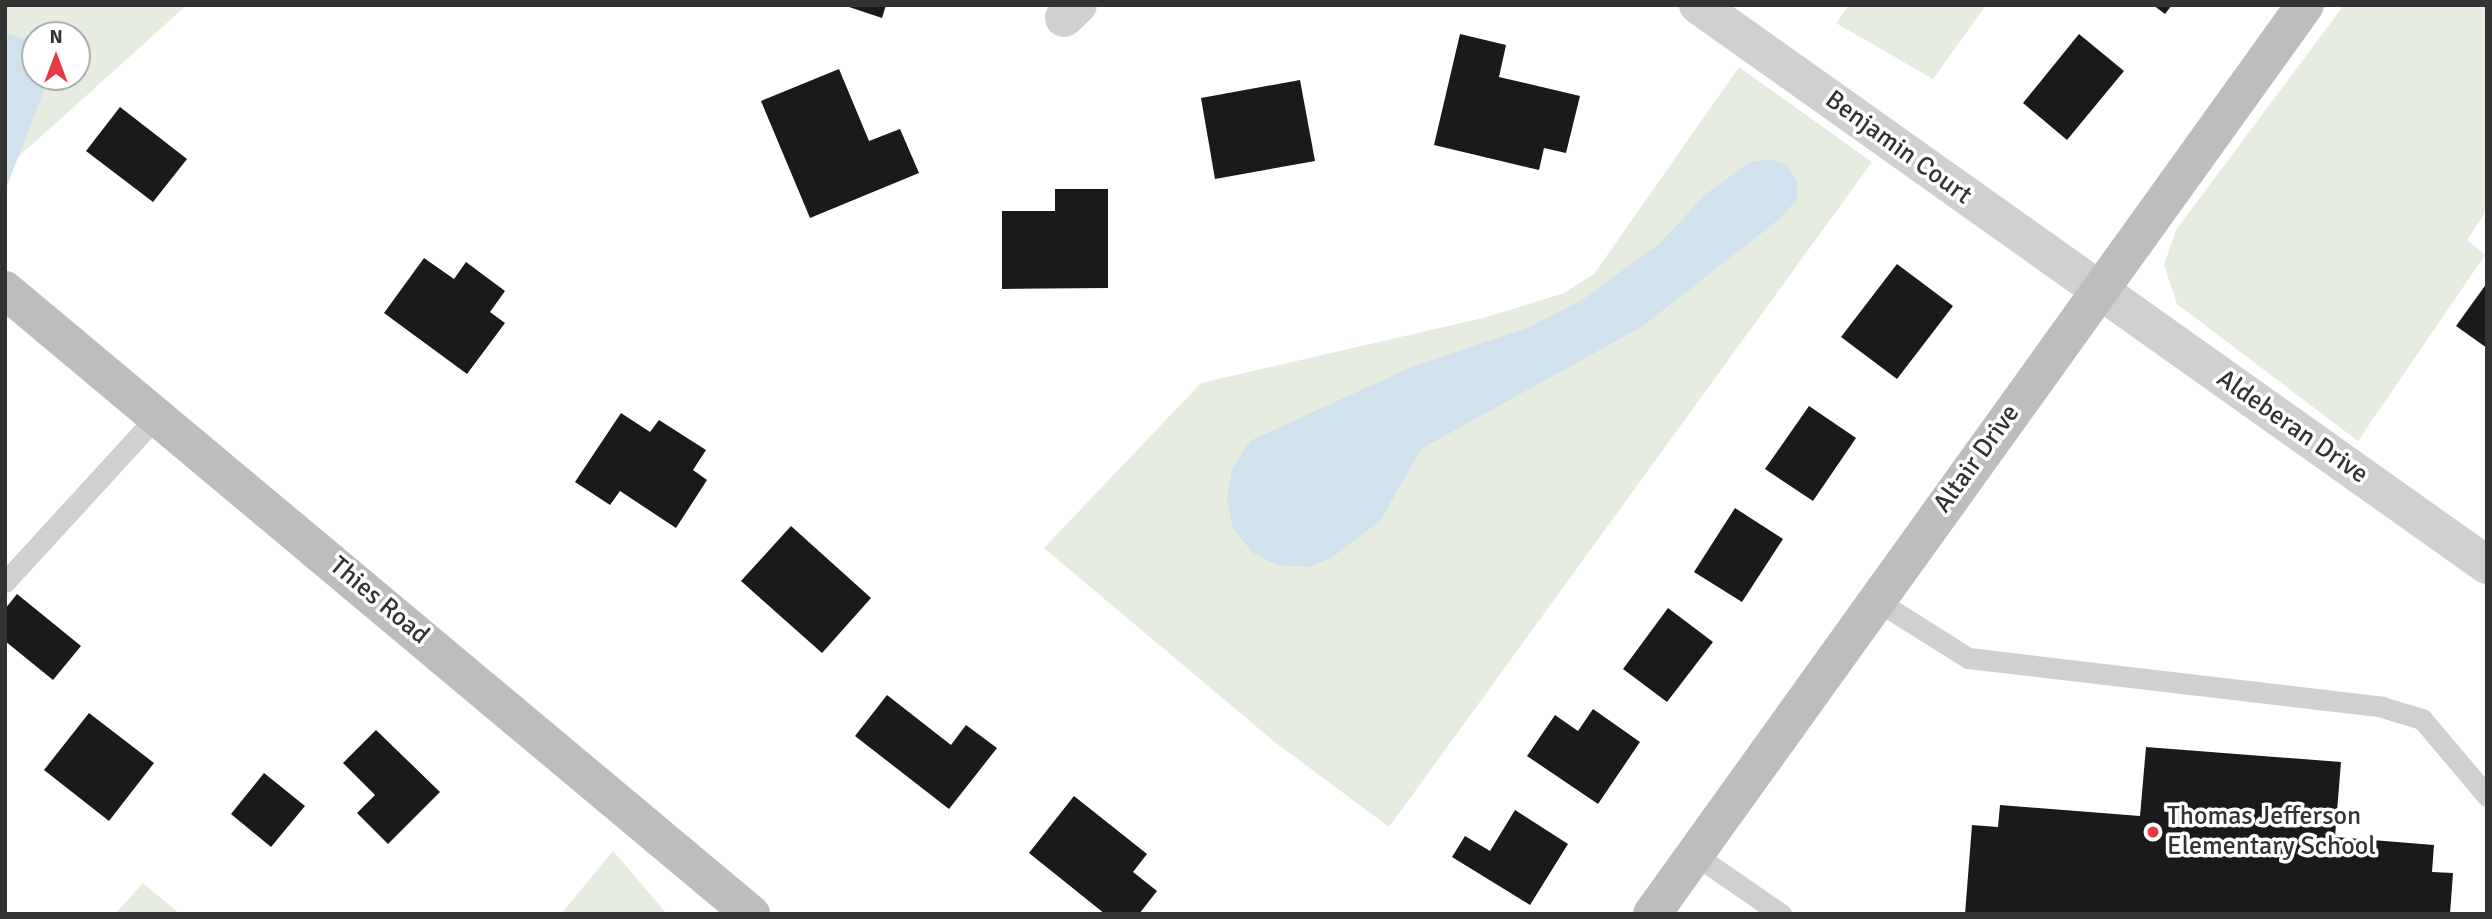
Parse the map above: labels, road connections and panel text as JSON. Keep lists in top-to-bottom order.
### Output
{
  "streets": {
    "street": [
      "Benjamin Court",
      "Aldeberan Drive",
      "Altair Drive",
      "Thies Road"
    ]
  },
  "crossings": [
    ["Benjamin Court", "Aldeberan Drive"],
    ["Benjamin Court", "Altair Drive"],
    ["Aldeberan Drive", "Altair Drive"]
  ],
  "places": ["Thomas Jefferson Elementary School"],
  "north": "top"
}
